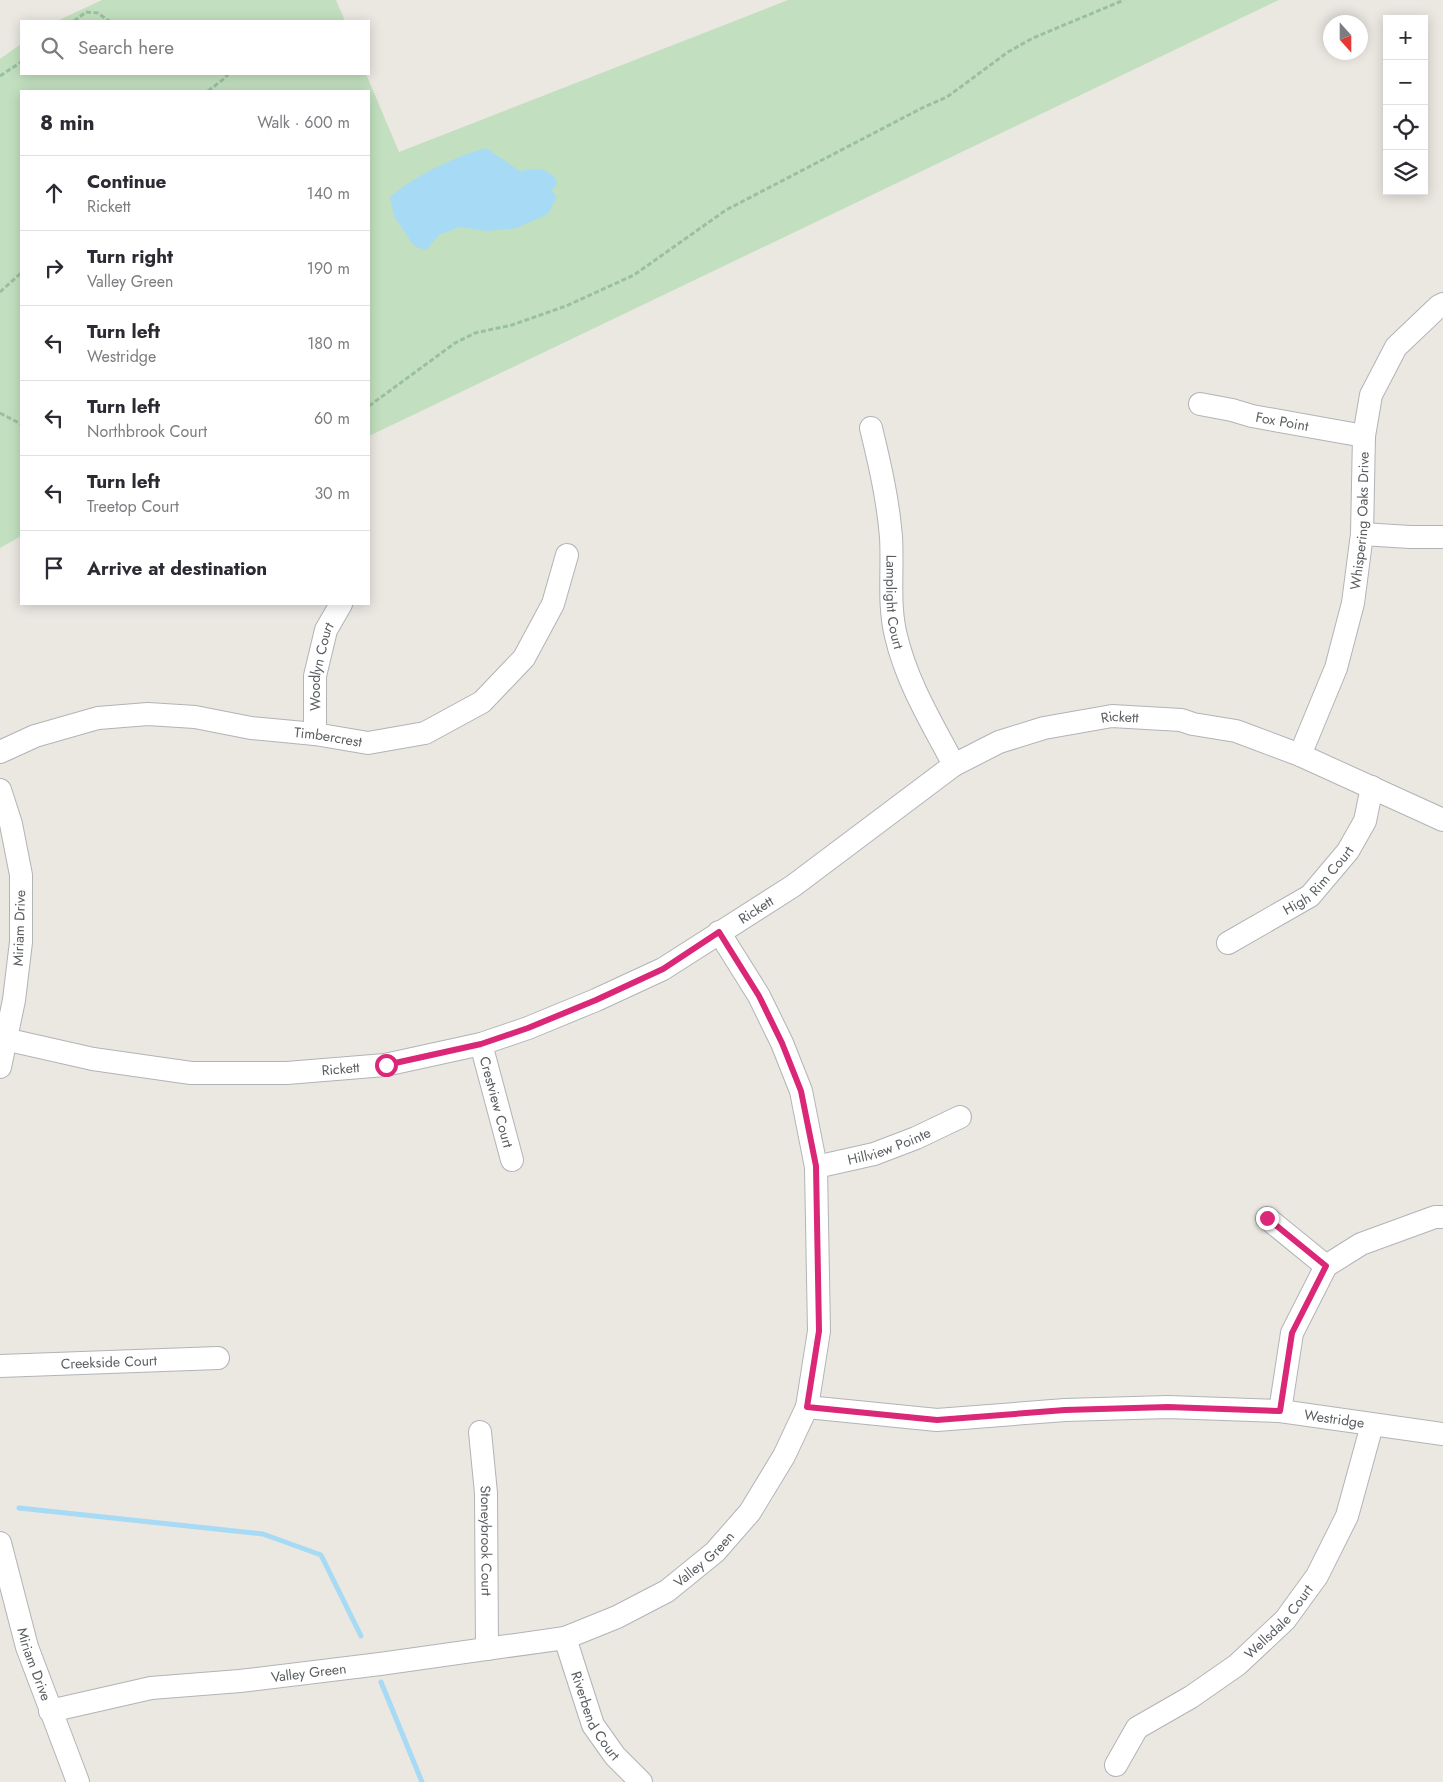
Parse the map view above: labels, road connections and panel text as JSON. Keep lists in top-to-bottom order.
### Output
{
  "streets": {
    "street": [
      "Fox Point",
      "Whispering Oaks Drive",
      "Lamplight Court",
      "Woodlyn Court",
      "Rickett",
      "Timbercrest",
      "High Rim Court",
      "Miriam Drive",
      "Crestview Court",
      "Hillview Pointe",
      "Creekside Court",
      "Westridge",
      "Stoneybrook Court",
      "Valley Green",
      "Wellsdale Court",
      "Riverbend Court"
    ]
  },
  "crossings": [
    ["Fox Point", "Whispering Oaks Drive"],
    ["Whispering Oaks Drive", "Rickett"],
    ["Lamplight Court", "Rickett"],
    ["Woodlyn Court", "Timbercrest"],
    ["Rickett", "High Rim Court"],
    ["Rickett", "Miriam Drive"],
    ["Rickett", "Crestview Court"],
    ["Rickett", "Valley Green"],
    ["Miriam Drive", "Valley Green"],
    ["Hillview Pointe", "Valley Green"],
    ["Westridge", "Valley Green"],
    ["Westridge", "Wellsdale Court"],
    ["Stoneybrook Court", "Valley Green"],
    ["Valley Green", "Riverbend Court"]
  ],
  "north": "bottom",
  "page": {
    "map_buttons": ["+", "−"],
    "search": "Search here",
    "heading": ["8 min", "Walk · 600 m"],
    "list": [
      ["Continue", "Rickett", "140 m"],
      ["Turn right", "Valley Green", "190 m"],
      ["Turn left", "Westridge", "180 m"],
      ["Turn left", "Northbrook Court", "60 m"],
      ["Turn left", "Treetop Court", "30 m"],
      "Arrive at destination"
    ]
  }
}
